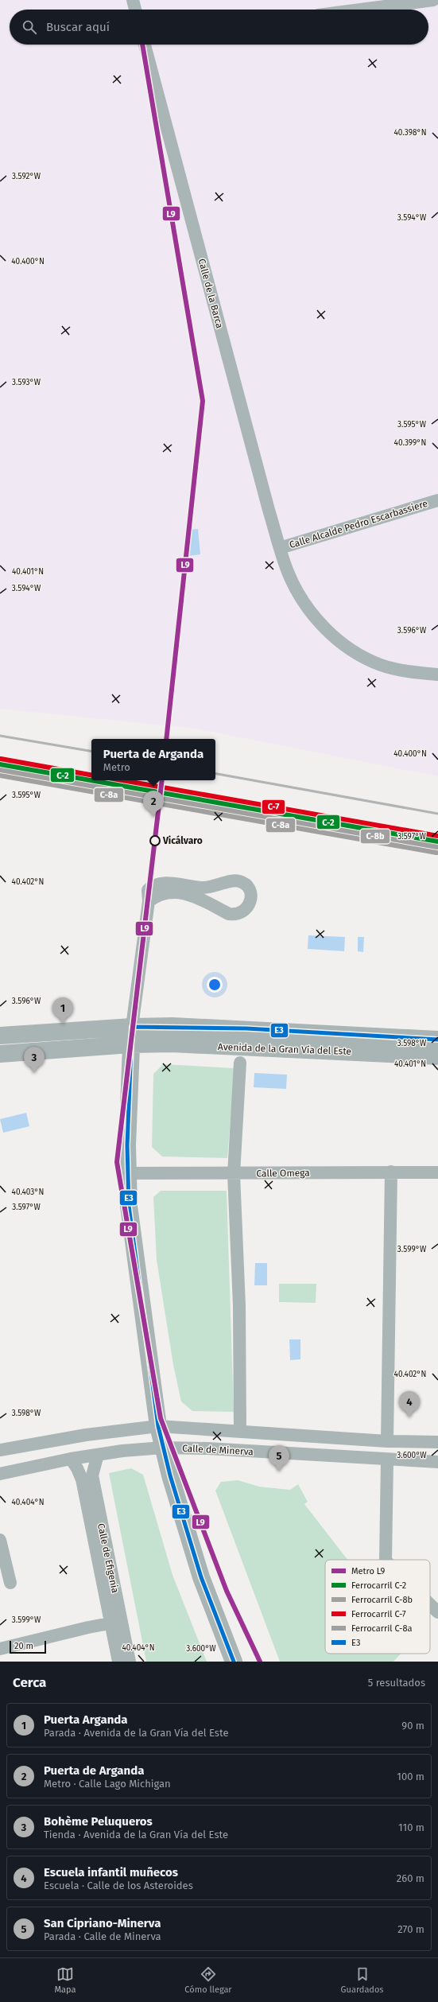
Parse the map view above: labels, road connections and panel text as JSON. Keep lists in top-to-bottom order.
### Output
{
  "streets": {
    "main road": ["Avenida de la Gran Vía del Este"],
    "street": [
      "Calle de la Barca",
      "Calle Alcalde Pedro Escarbassiere",
      "Calle Omega",
      "Calle de Minerva",
      "Calle de Efigenia"
    ]
  },
  "crossings": [
    ["Calle de la Barca", "Calle Alcalde Pedro Escarbassiere"],
    ["Calle de Minerva", "Calle de Efigenia"]
  ],
  "places": ["Vicálvaro"],
  "lines": [
    "metro line L9",
    "rail line C-7",
    "rail line C-2",
    "rail line C-8b",
    "rail line C-8a",
    "transit line E3"
  ],
  "legend": [
    "Metro L9",
    "Ferrocarril C-2",
    "Ferrocarril C-8b",
    "Ferrocarril C-7",
    "Ferrocarril C-8a",
    "E3"
  ],
  "scale_bar": "20 m",
  "page": {
    "search": "Buscar aquí",
    "popup": ["Puerta de Arganda", "Metro"],
    "pins": [
      "2",
      "1",
      "3",
      "4",
      "5"
    ],
    "scale": "20 m",
    "heading": ["Cerca", "5 resultados"],
    "list": [
      {
        "mark": "1",
        "name": "Puerta Arganda",
        "note": "Parada · Avenida de la Gran Vía del Este",
        "value": "90 m"
      },
      {
        "mark": "2",
        "name": "Puerta de Arganda",
        "note": "Metro · Calle Lago Michigan",
        "value": "100 m"
      },
      {
        "mark": "3",
        "name": "Bohème Peluqueros",
        "note": "Tienda · Avenida de la Gran Vía del Este",
        "value": "110 m"
      },
      {
        "mark": "4",
        "name": "Escuela infantil muñecos",
        "note": "Escuela · Calle de los Asteroides",
        "value": "260 m"
      },
      {
        "mark": "5",
        "name": "San Cipriano-Minerva",
        "note": "Parada · Calle de Minerva",
        "value": "270 m"
      }
    ],
    "nav": ["Mapa", "Cómo llegar", "Guardados"]
  },
  "coordinates": [
    "40.398°N",
    "3.592°W",
    "3.594°W",
    "40.400°N",
    "3.593°W",
    "3.595°W",
    "40.399°N",
    "40.401°N",
    "3.596°W",
    "3.597°W",
    "40.402°N",
    "3.598°W",
    "40.403°N",
    "3.599°W",
    "3.600°W",
    "40.404°N"
  ]
}
